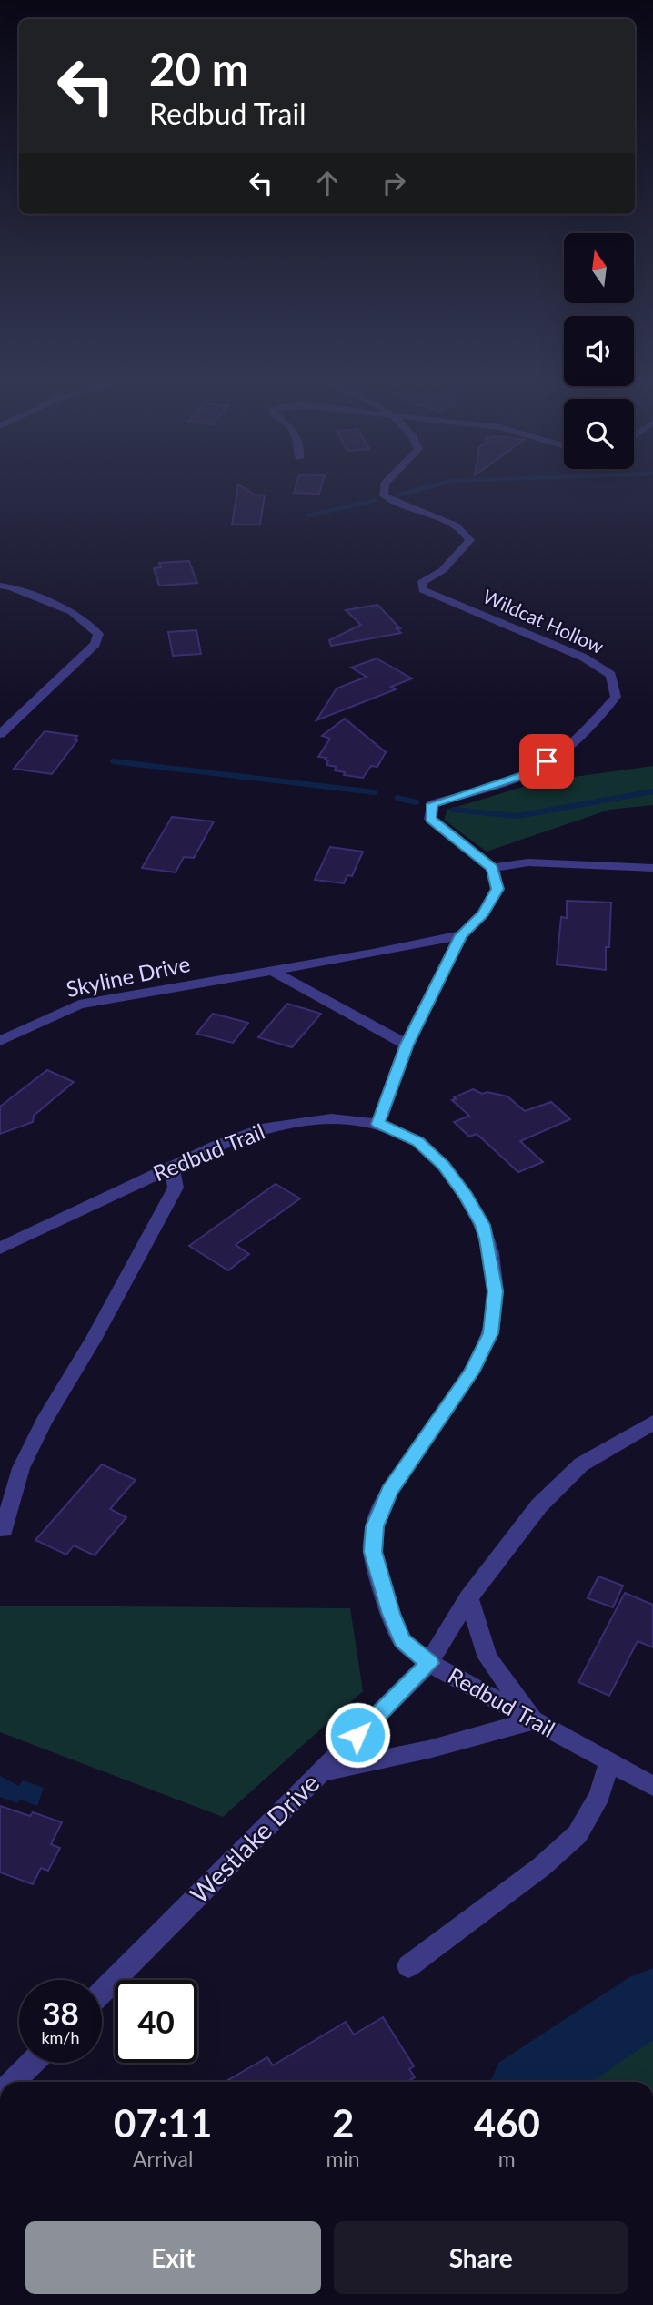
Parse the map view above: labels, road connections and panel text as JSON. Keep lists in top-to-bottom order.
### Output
{
  "streets": {
    "street": [
      "Wildcat Hollow",
      "Skyline Drive",
      "Redbud Trail",
      "Westlake Drive"
    ]
  },
  "crossings": [
    ["Redbud Trail", "Westlake Drive"]
  ],
  "north": "top",
  "page": {
    "turn": ["20 m", "Redbud Trail"],
    "speed": "38 km/h",
    "limit": "40",
    "eta": [
      "07:11",
      "Arrival",
      "2",
      "min",
      "460",
      "m"
    ],
    "buttons": ["Exit", "Share"]
  }
}
